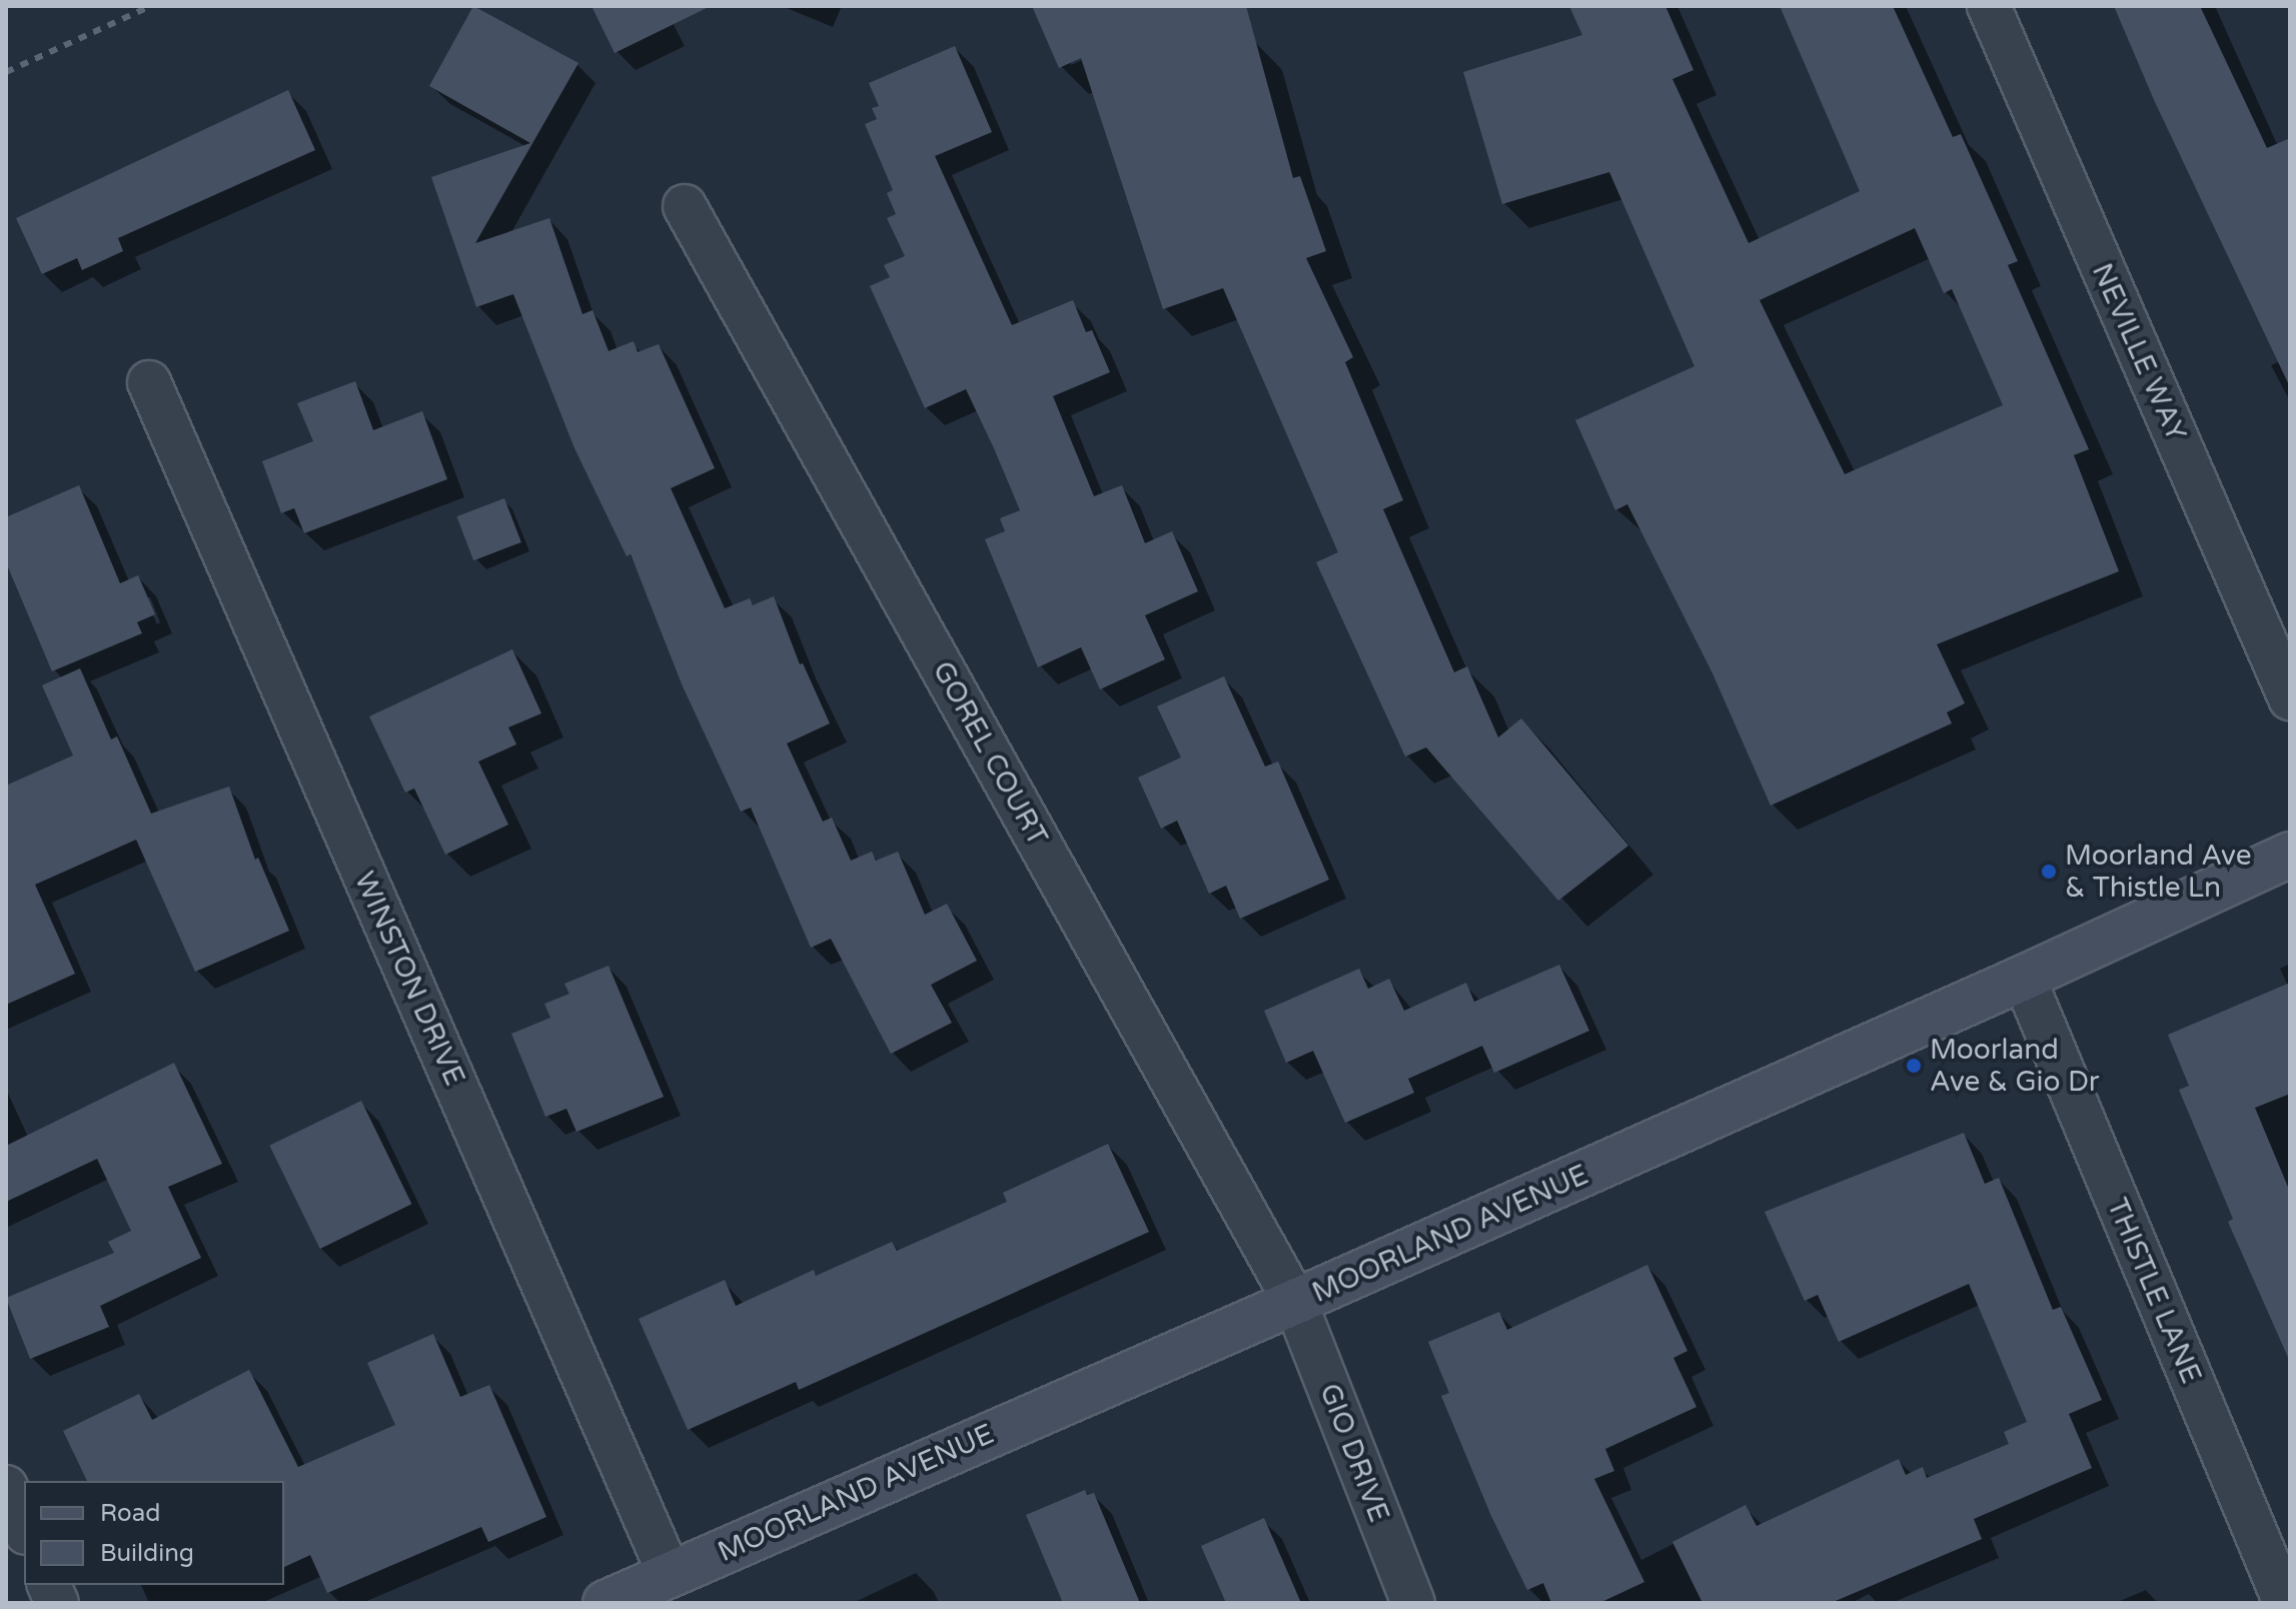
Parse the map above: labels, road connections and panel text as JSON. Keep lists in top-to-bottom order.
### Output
{
  "streets": {
    "street": [
      "NEVILLE WAY",
      "GOREL COURT",
      "WINSTON DRIVE",
      "MOORLAND AVENUE",
      "THISTLE LANE",
      "GIO DRIVE"
    ]
  },
  "crossings": [
    ["GOREL COURT", "MOORLAND AVENUE"],
    ["GOREL COURT", "GIO DRIVE"],
    ["WINSTON DRIVE", "MOORLAND AVENUE"],
    ["MOORLAND AVENUE", "THISTLE LANE"],
    ["MOORLAND AVENUE", "GIO DRIVE"]
  ],
  "places": ["Moorland Ave & Thistle Ln", "Moorland Ave & Gio Dr"],
  "legend": ["Road", "Building"]
}
